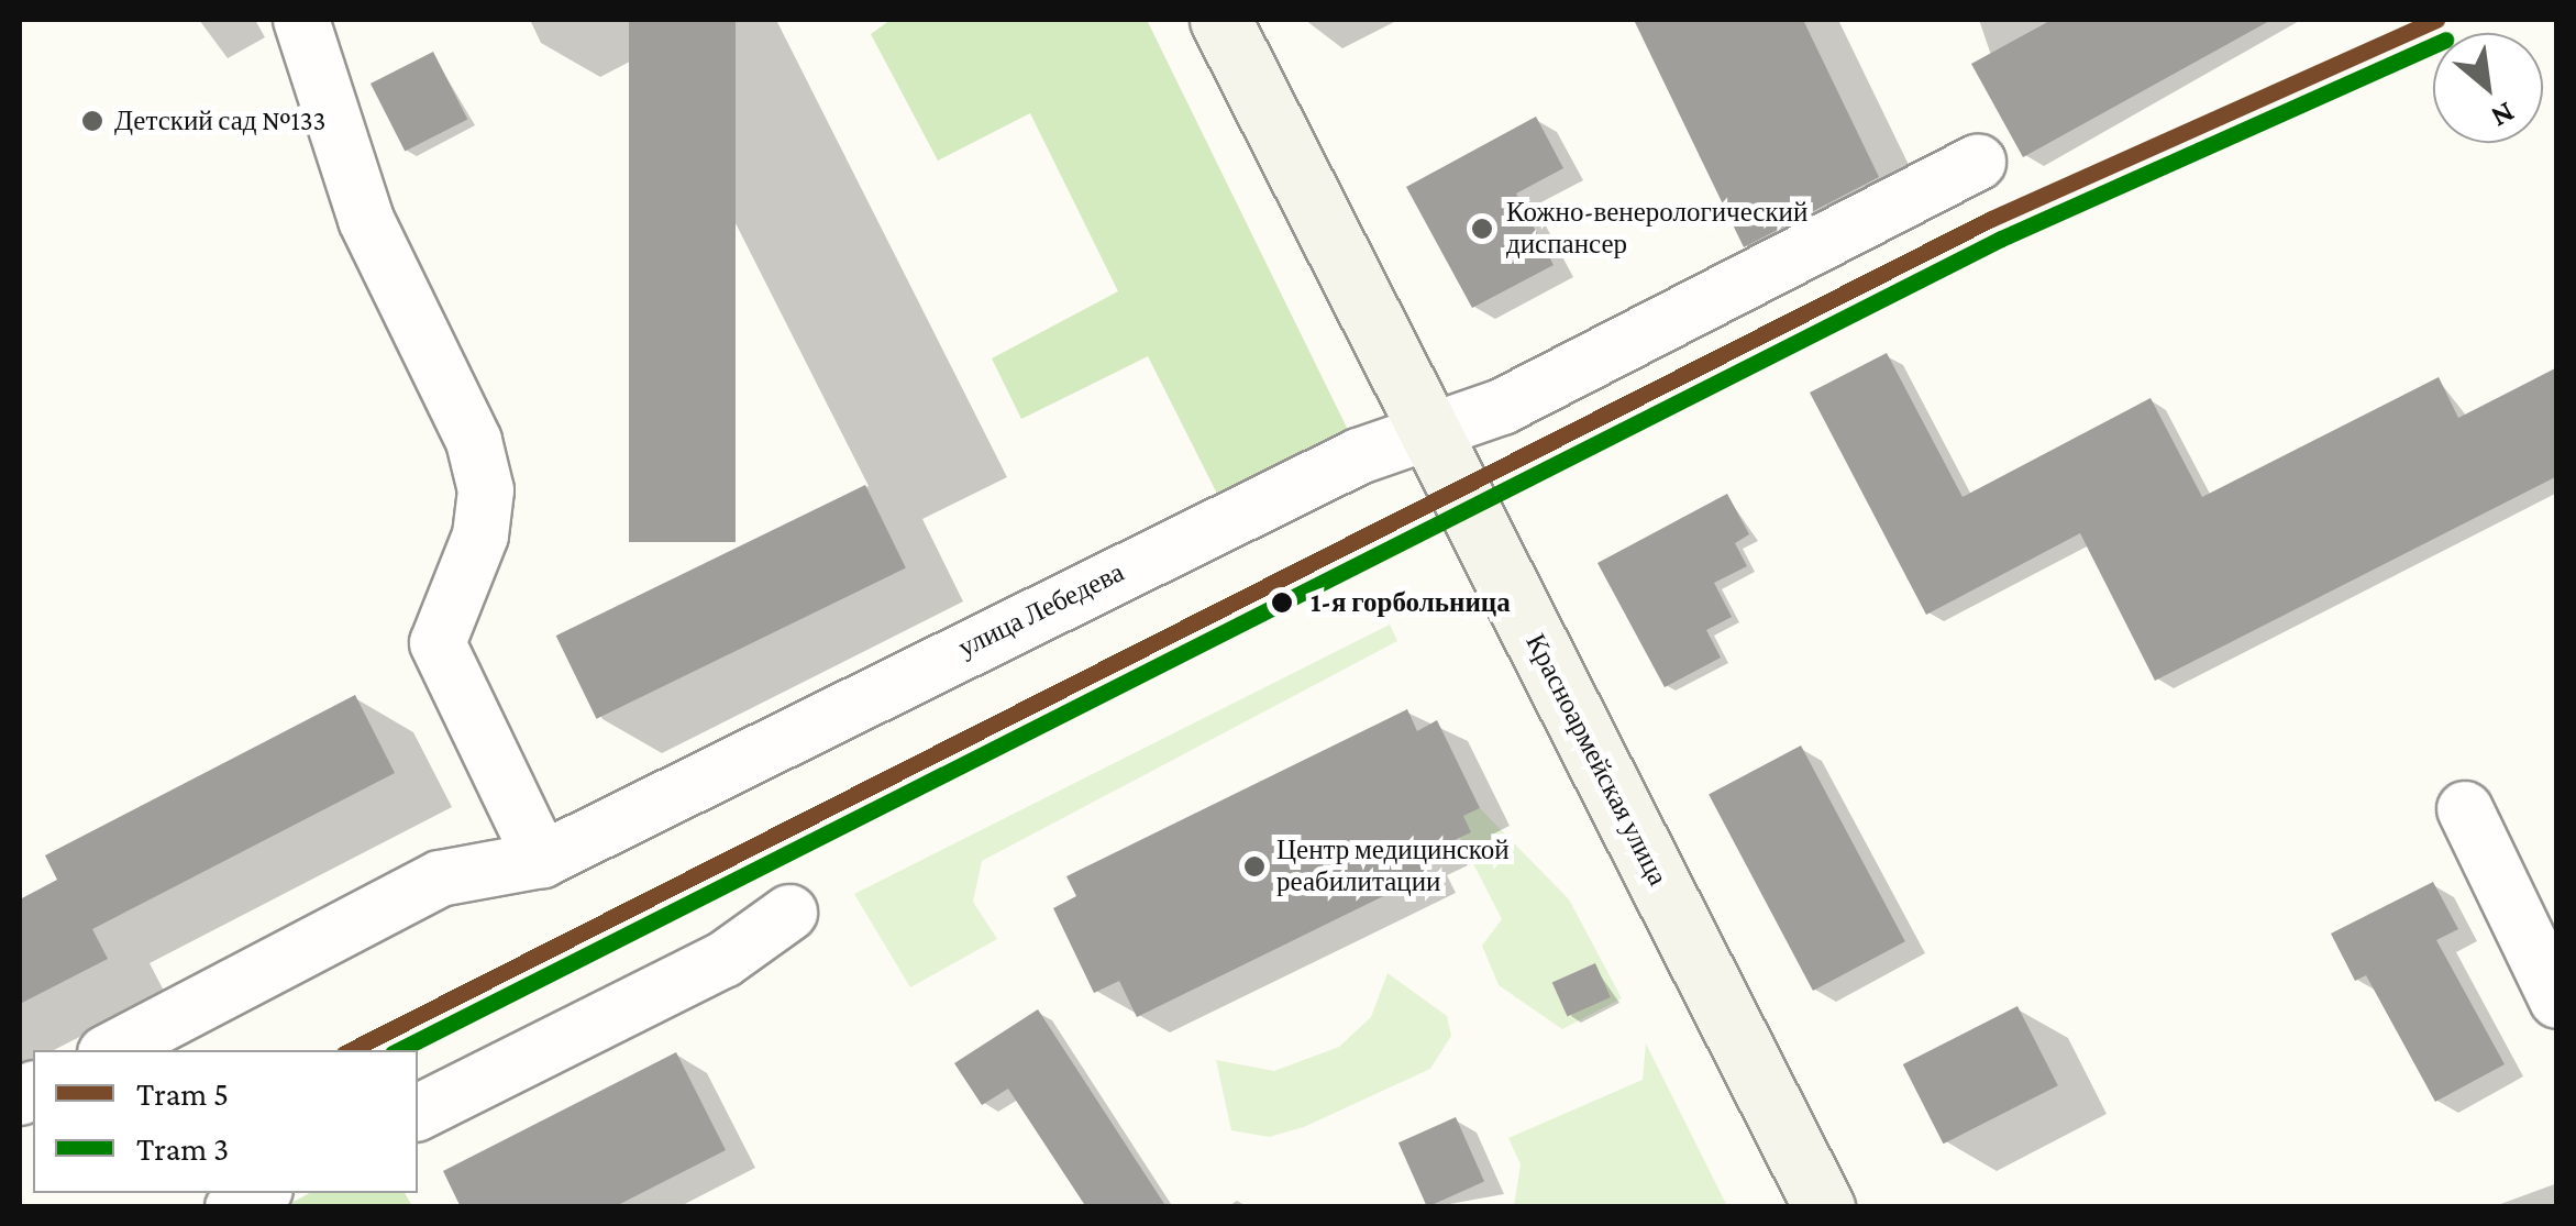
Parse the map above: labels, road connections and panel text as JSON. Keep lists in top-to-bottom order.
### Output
{
  "streets": {
    "main road": ["Красноармейская улица"],
    "street": ["улица Лебедева"]
  },
  "crossings": [
    ["улица Лебедева", "Красноармейская улица"]
  ],
  "places": [
    "Детский сад №133",
    "Кожно-венерологический диспансер",
    "1-я горбольница",
    "Центр медицинской реабилитации"
  ],
  "lines": ["tram line 5", "tram line 3"],
  "legend": ["Tram 5", "Tram 3"],
  "north": "bottom right"
}
